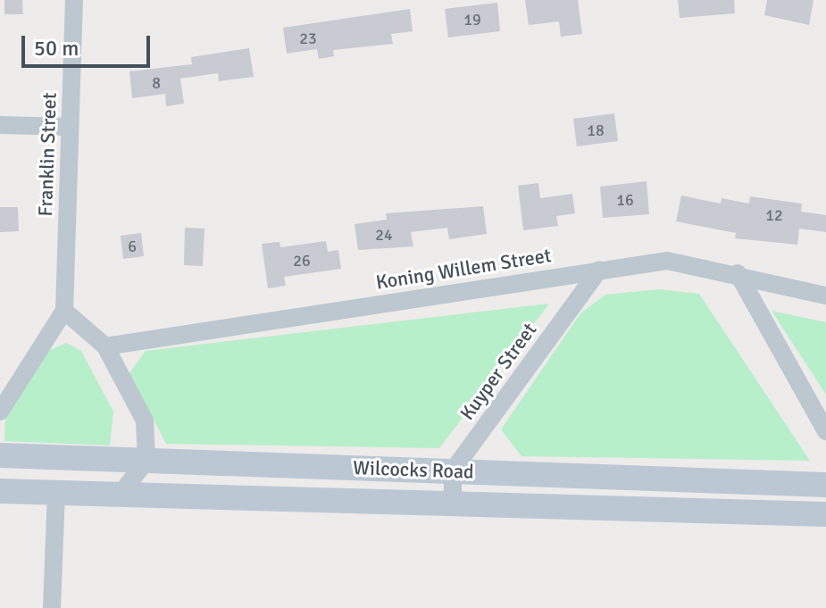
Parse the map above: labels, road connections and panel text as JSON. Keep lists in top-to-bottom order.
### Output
{
  "streets": {
    "street": [
      "Franklin Street",
      "Koning Willem Street",
      "Kuyper Street",
      "Wilcocks Road"
    ]
  },
  "crossings": [
    ["Koning Willem Street", "Kuyper Street"],
    ["Kuyper Street", "Wilcocks Road"]
  ],
  "house_numbers": [
    "19",
    "23",
    "8",
    "18",
    "16",
    "12",
    "24",
    "6",
    "26"
  ],
  "scale_bar": "50 m"
}
